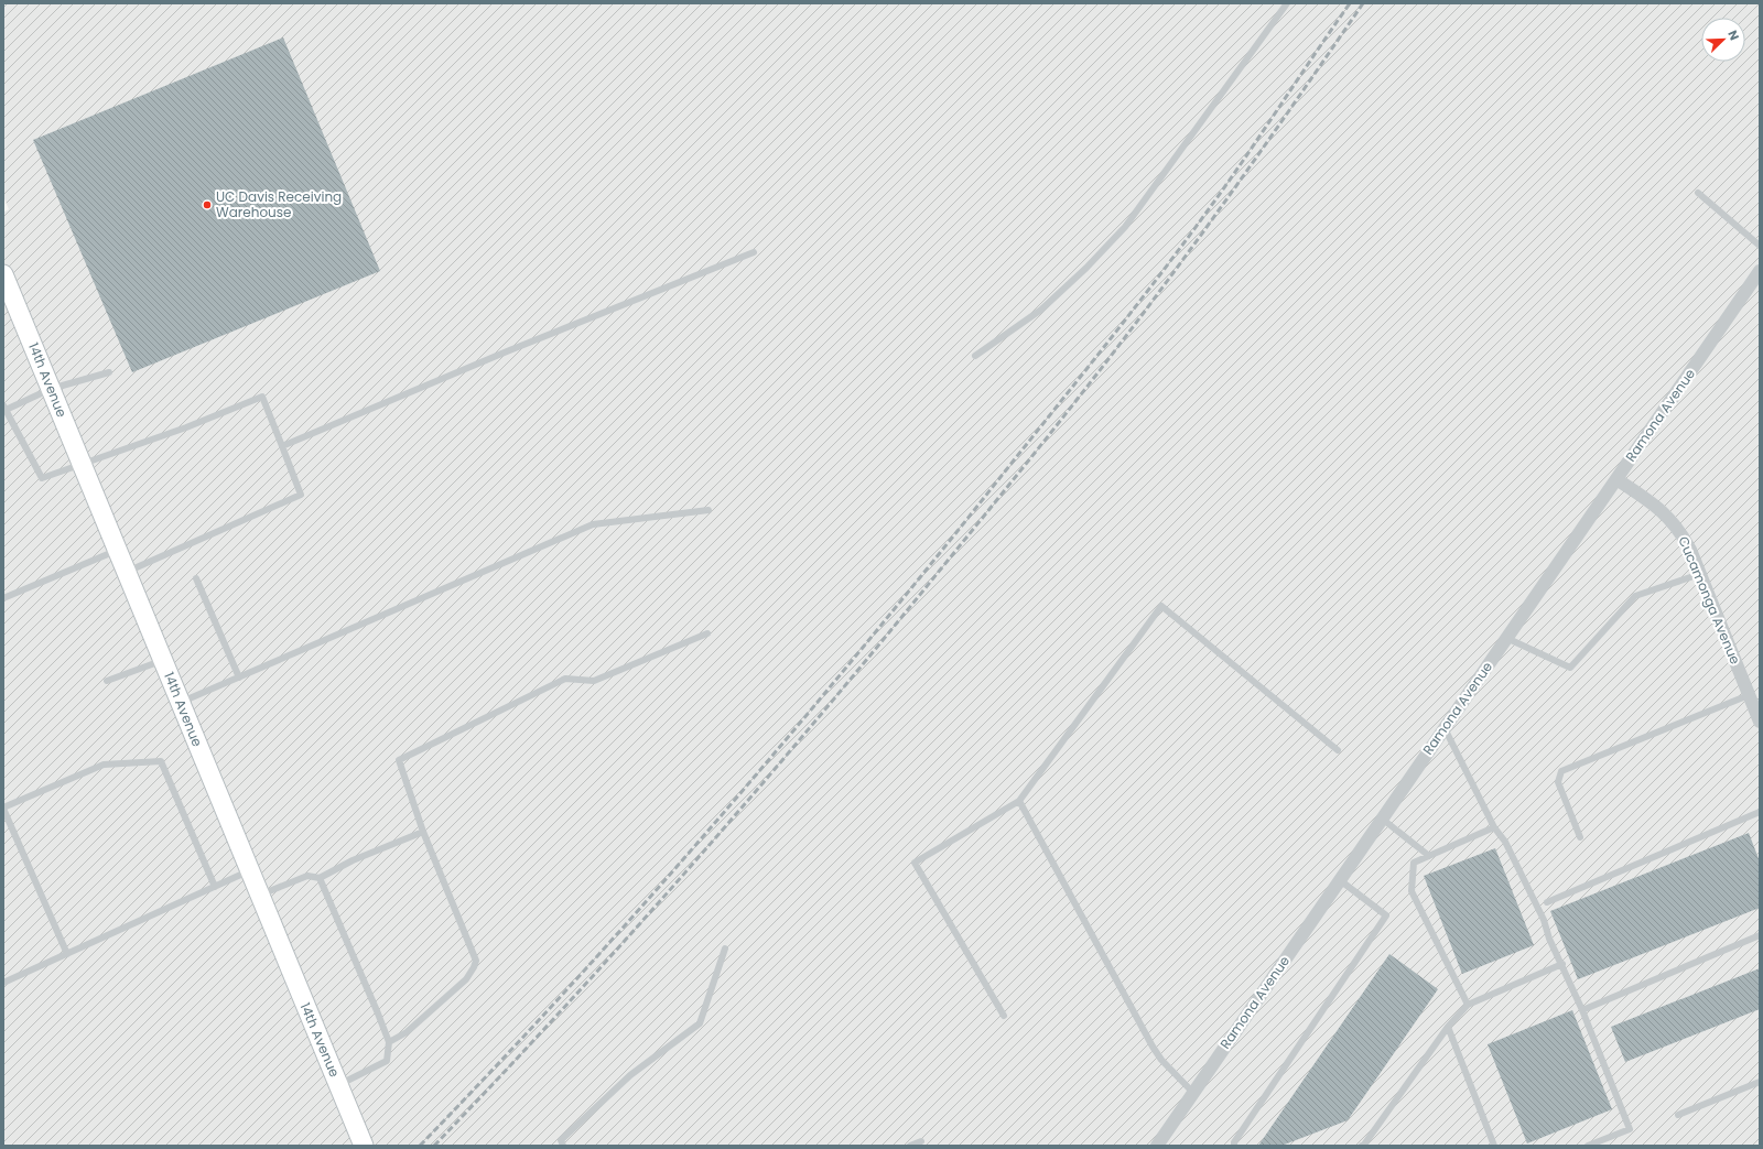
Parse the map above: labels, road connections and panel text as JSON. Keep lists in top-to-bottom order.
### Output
{
  "streets": {
    "main road": ["14th Avenue"],
    "street": ["Ramona Avenue", "Cucamonga Avenue"]
  },
  "crossings": [
    ["Ramona Avenue", "Cucamonga Avenue"]
  ],
  "places": ["UC Davis Receiving Warehouse"],
  "north": "top right"
}
